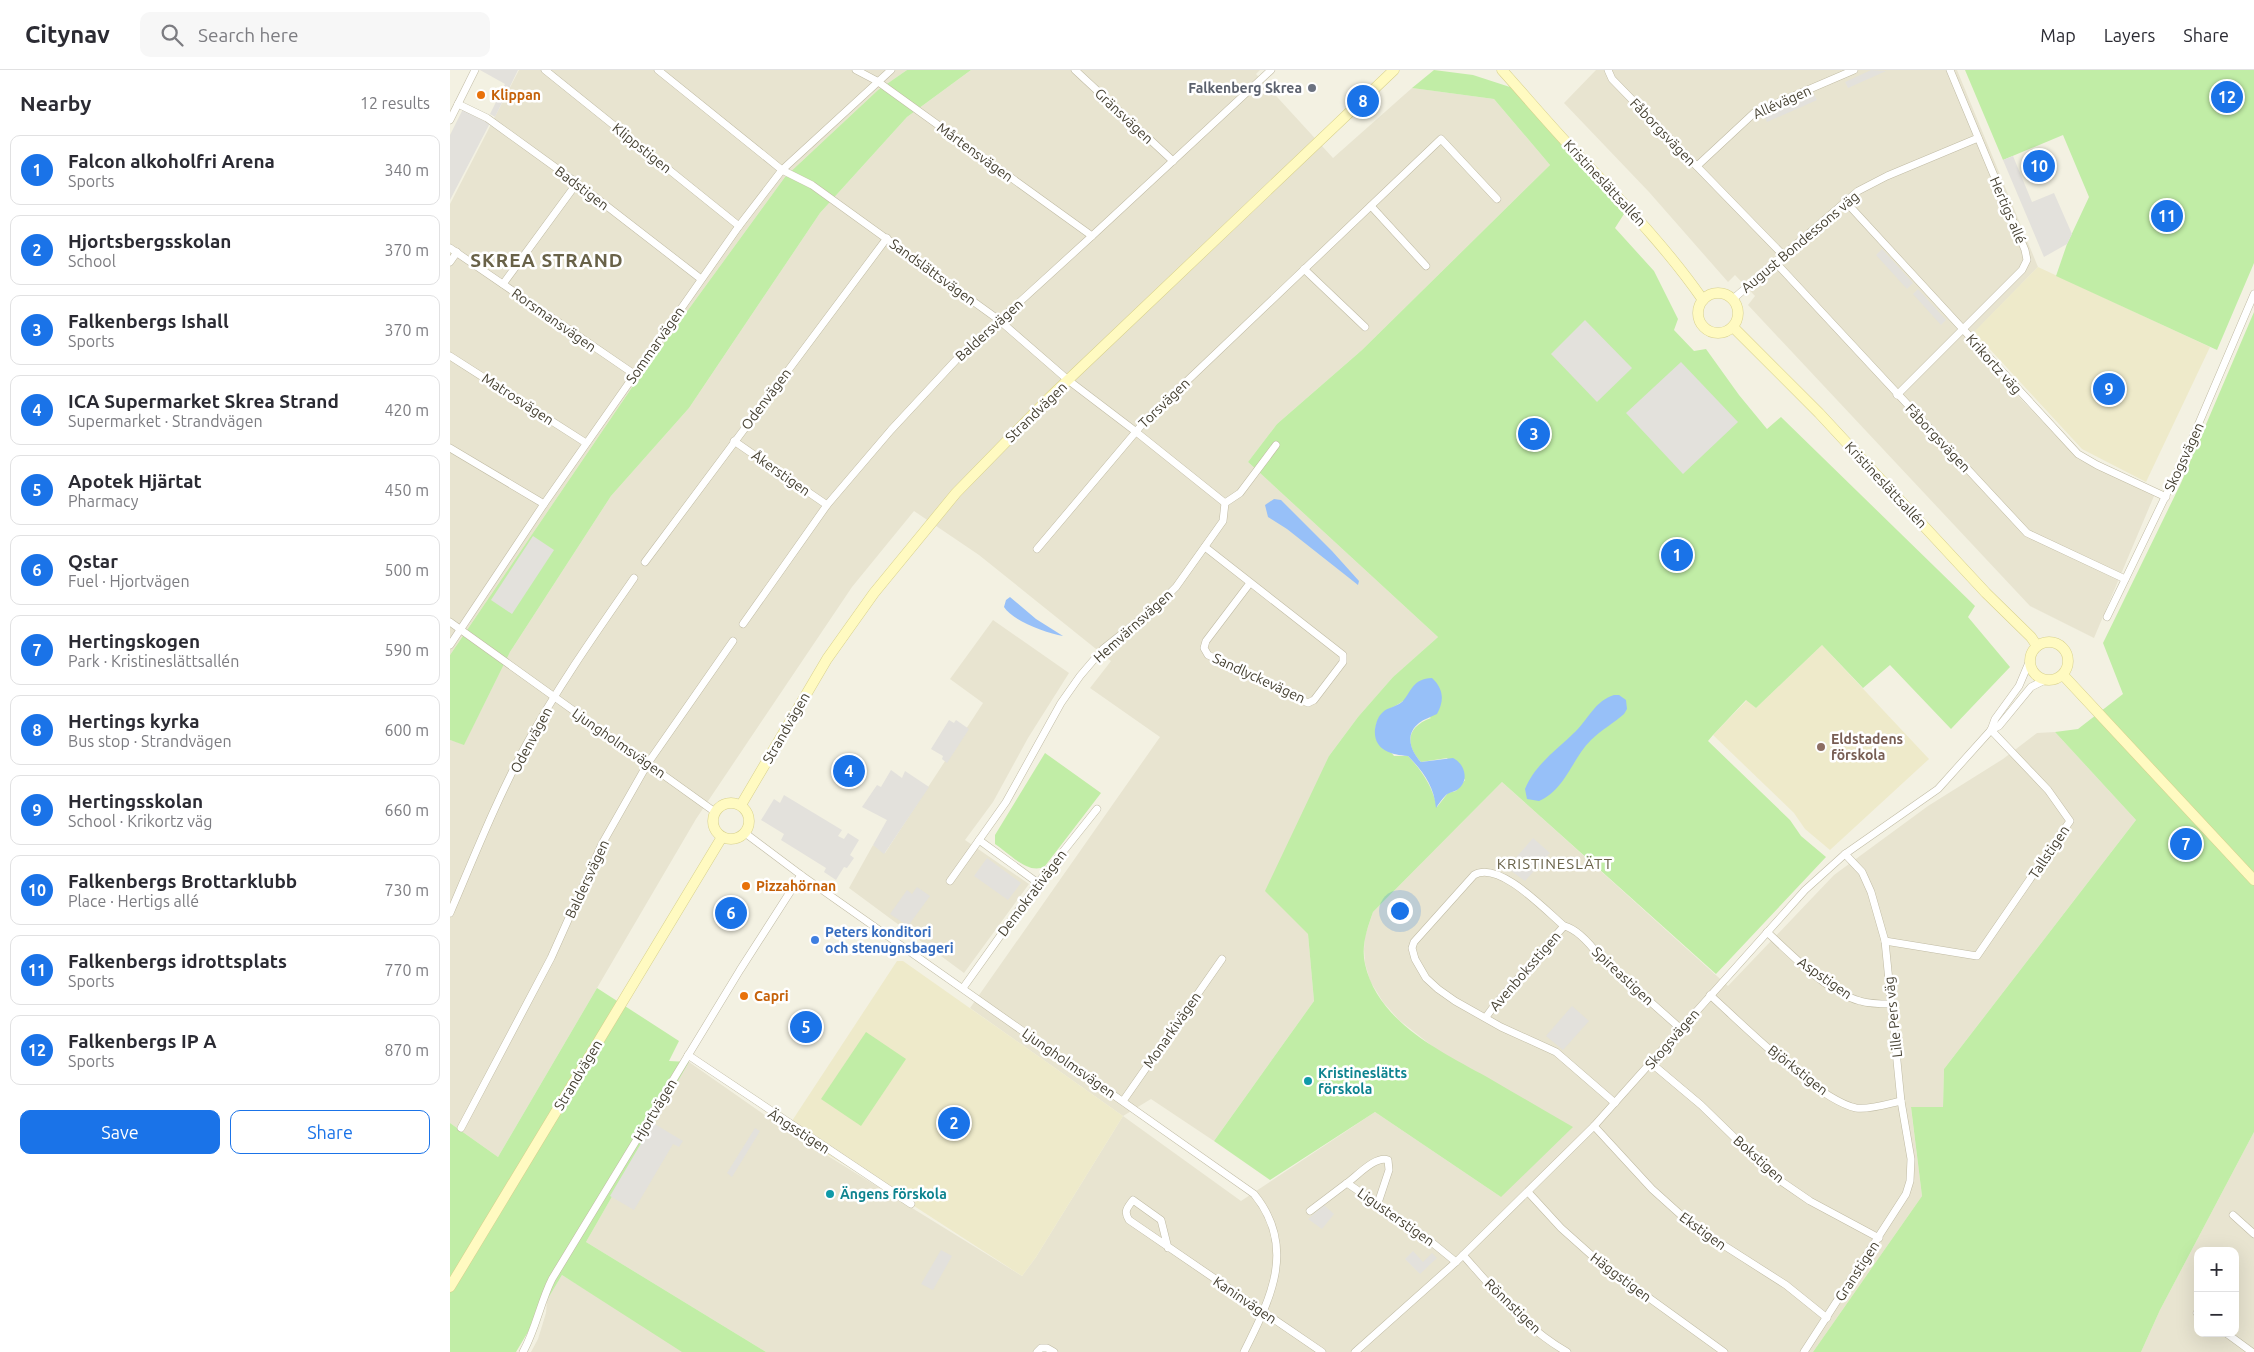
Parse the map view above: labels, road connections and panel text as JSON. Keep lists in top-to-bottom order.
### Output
{
  "streets": {
    "street": [
      "Allévägen",
      "Gränsvägen",
      "Fåborgsvägen",
      "Klippstigen",
      "Mårtensvägen",
      "Kristineslättsallén",
      "Badstigen",
      "Hertigs allé",
      "August Bondessons väg",
      "Sandslättsvägen",
      "Rorsmansvägen",
      "Baldersvägen",
      "Sommarvägen",
      "Krikortz väg",
      "Matrosvägen",
      "Odenvägen",
      "Torsvägen",
      "Strandvägen",
      "Skogsvägen",
      "Åkerstigen",
      "Hemvärnsvägen",
      "Sandlyckevägen",
      "Ljungholmsvägen",
      "Tallstigen",
      "Demokrativägen",
      "Avenboksstigen",
      "Spireastigen",
      "Aspstigen",
      "Lille Pers väg",
      "Monarkivägen",
      "Björkstigen",
      "Hjortvägen",
      "Ängsstigen",
      "Bokstigen",
      "Ligusterstigen",
      "Ekstigen",
      "Granstigen",
      "Häggstigen",
      "Kaninvägen",
      "Rönnstigen"
    ]
  },
  "crossings": [
    ["Allévägen", "Fåborgsvägen"],
    ["Gränsvägen", "Baldersvägen"],
    ["Fåborgsvägen", "Hertigs allé"],
    ["Fåborgsvägen", "August Bondessons väg"],
    ["Fåborgsvägen", "Skogsvägen"],
    ["Klippstigen", "Sommarvägen"],
    ["Mårtensvägen", "Baldersvägen"],
    ["Mårtensvägen", "Sommarvägen"],
    ["Kristineslättsallén", "August Bondessons väg"],
    ["Kristineslättsallén", "Skogsvägen"],
    ["Badstigen", "Sommarvägen"],
    ["Hertigs allé", "August Bondessons väg"],
    ["Hertigs allé", "Krikortz väg"],
    ["August Bondessons väg", "Krikortz väg"],
    ["Sandslättsvägen", "Baldersvägen"],
    ["Sandslättsvägen", "Sommarvägen"],
    ["Sandslättsvägen", "Odenvägen"],
    ["Sandslättsvägen", "Torsvägen"],
    ["Sandslättsvägen", "Strandvägen"],
    ["Sandslättsvägen", "Hemvärnsvägen"],
    ["Rorsmansvägen", "Sommarvägen"],
    ["Baldersvägen", "Åkerstigen"],
    ["Baldersvägen", "Ljungholmsvägen"],
    ["Sommarvägen", "Matrosvägen"],
    ["Sommarvägen", "Ljungholmsvägen"],
    ["Krikortz väg", "Skogsvägen"],
    ["Odenvägen", "Åkerstigen"],
    ["Odenvägen", "Ljungholmsvägen"],
    ["Strandvägen", "Ljungholmsvägen"],
    ["Skogsvägen", "Tallstigen"],
    ["Skogsvägen", "Spireastigen"],
    ["Skogsvägen", "Aspstigen"],
    ["Skogsvägen", "Lille Pers väg"],
    ["Skogsvägen", "Björkstigen"],
    ["Skogsvägen", "Bokstigen"],
    ["Skogsvägen", "Ligusterstigen"],
    ["Skogsvägen", "Ekstigen"],
    ["Skogsvägen", "Häggstigen"],
    ["Skogsvägen", "Rönnstigen"],
    ["Hemvärnsvägen", "Sandlyckevägen"],
    ["Ljungholmsvägen", "Demokrativägen"],
    ["Ljungholmsvägen", "Monarkivägen"],
    ["Ljungholmsvägen", "Hjortvägen"],
    ["Ljungholmsvägen", "Kaninvägen"],
    ["Tallstigen", "Lille Pers väg"],
    ["Avenboksstigen", "Spireastigen"],
    ["Aspstigen", "Lille Pers väg"],
    ["Lille Pers väg", "Björkstigen"],
    ["Lille Pers väg", "Granstigen"],
    ["Hjortvägen", "Ängsstigen"],
    ["Bokstigen", "Granstigen"],
    ["Ekstigen", "Granstigen"]
  ],
  "districts": ["SKREA STRAND", "KRISTINESLÄTT"],
  "places": [
    "Falkenberg Skrea",
    "Klippan",
    "Eldstadens förskola",
    "Pizzahörnan",
    "Peters konditori och stenugnsbageri",
    "Capri",
    "Kristineslätts förskola",
    "Ängens förskola"
  ],
  "page": {
    "header": "Citynav",
    "search": "Search here",
    "nav": ["Map", "Layers", "Share"],
    "heading": ["Nearby", "12 results"],
    "pins": [
      "12",
      "8",
      "10",
      "11",
      "9",
      "3",
      "1",
      "4",
      "7",
      "6",
      "5",
      "2"
    ],
    "list": [
      {
        "mark": "1",
        "name": "Falcon alkoholfri Arena",
        "note": "Sports",
        "value": "340 m"
      },
      {
        "mark": "2",
        "name": "Hjortsbergsskolan",
        "note": "School",
        "value": "370 m"
      },
      {
        "mark": "3",
        "name": "Falkenbergs Ishall",
        "note": "Sports",
        "value": "370 m"
      },
      {
        "mark": "4",
        "name": "ICA Supermarket Skrea Strand",
        "note": "Supermarket · Strandvägen",
        "value": "420 m"
      },
      {
        "mark": "5",
        "name": "Apotek Hjärtat",
        "note": "Pharmacy",
        "value": "450 m"
      },
      {
        "mark": "6",
        "name": "Qstar",
        "note": "Fuel · Hjortvägen",
        "value": "500 m"
      },
      {
        "mark": "7",
        "name": "Hertingskogen",
        "note": "Park · Kristineslättsallén",
        "value": "590 m"
      },
      {
        "mark": "8",
        "name": "Hertings kyrka",
        "note": "Bus stop · Strandvägen",
        "value": "600 m"
      },
      {
        "mark": "9",
        "name": "Hertingsskolan",
        "note": "School · Krikortz väg",
        "value": "660 m"
      },
      {
        "mark": "10",
        "name": "Falkenbergs Brottarklubb",
        "note": "Place · Hertigs allé",
        "value": "730 m"
      },
      {
        "mark": "11",
        "name": "Falkenbergs idrottsplats",
        "note": "Sports",
        "value": "770 m"
      },
      {
        "mark": "12",
        "name": "Falkenbergs IP A",
        "note": "Sports",
        "value": "870 m"
      }
    ],
    "buttons": ["Save", "Share"],
    "map_buttons": ["+", "−"]
  }
}
